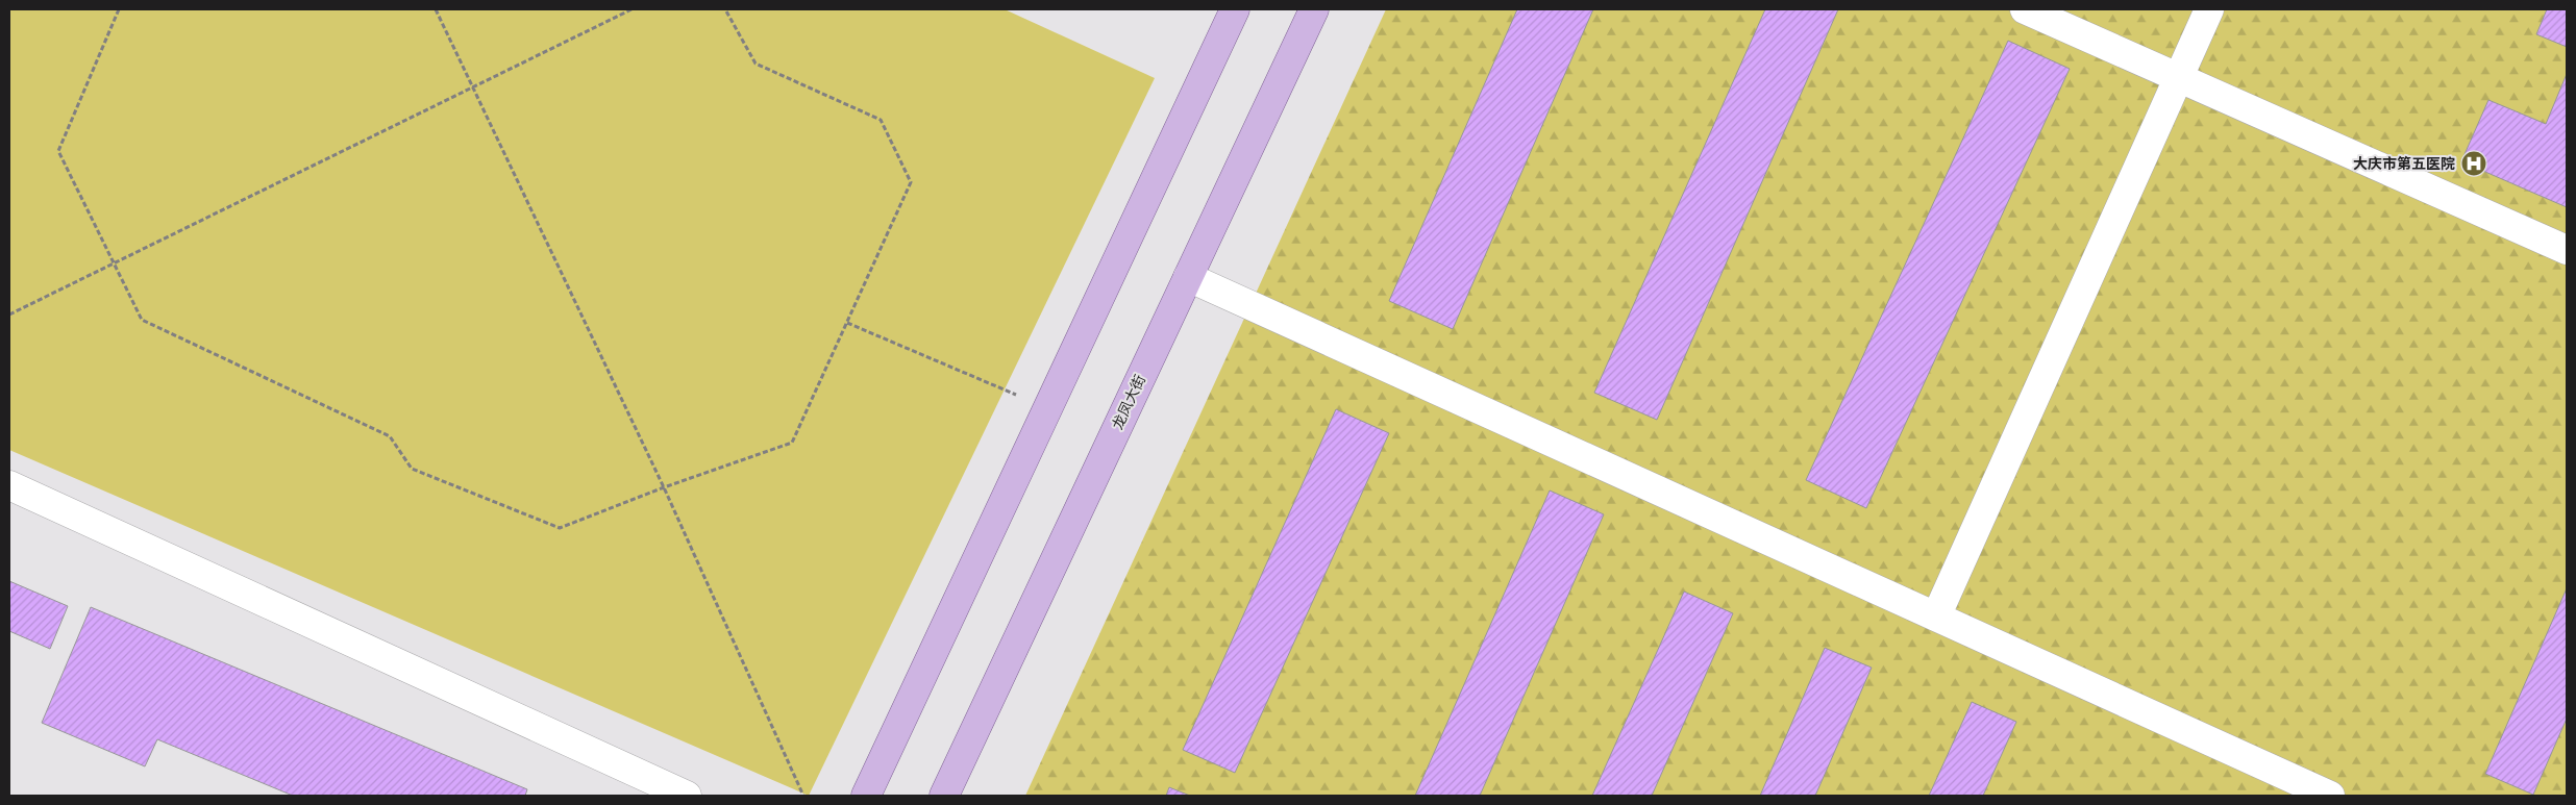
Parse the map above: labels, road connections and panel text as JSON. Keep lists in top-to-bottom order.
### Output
{
  "streets": {
    "main road": ["龙凤大街"]
  },
  "places": {
    "hospital": ["大庆市第五医院"]
  }
}
